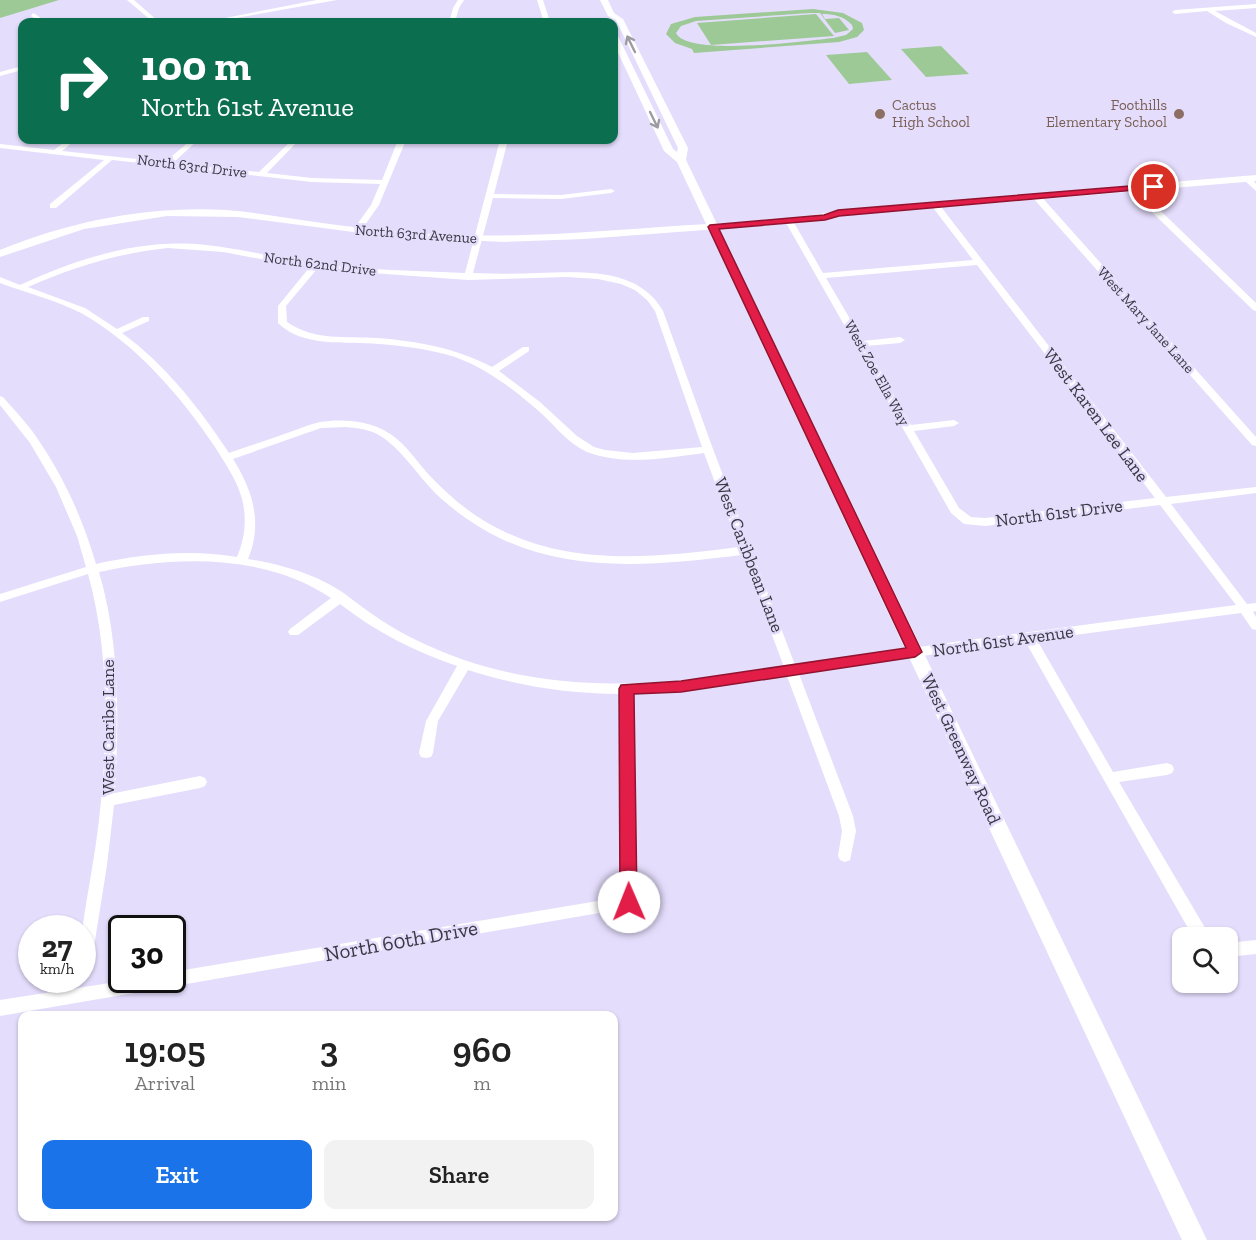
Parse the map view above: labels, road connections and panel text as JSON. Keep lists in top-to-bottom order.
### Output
{
  "streets": {
    "main road": ["West Greenway Road"],
    "street": [
      "North 63rd Drive",
      "North 63rd Avenue",
      "North 62nd Drive",
      "West Mary Jane Lane",
      "West Zoe Ella Way",
      "West Karen Lee Lane",
      "North 61st Drive",
      "West Caribbean Lane",
      "North 61st Avenue",
      "West Caribe Lane",
      "North 60th Drive"
    ]
  },
  "crossings": [
    ["North 63rd Avenue", "West Mary Jane Lane"],
    ["North 63rd Avenue", "West Zoe Ella Way"],
    ["North 63rd Avenue", "West Karen Lee Lane"],
    ["North 63rd Avenue", "West Greenway Road"],
    ["North 62nd Drive", "West Caribbean Lane"],
    ["West Zoe Ella Way", "North 61st Drive"],
    ["West Karen Lee Lane", "North 61st Drive"],
    ["West Karen Lee Lane", "North 61st Avenue"],
    ["West Caribbean Lane", "North 61st Avenue"],
    ["North 61st Avenue", "West Caribe Lane"],
    ["North 61st Avenue", "West Greenway Road"],
    ["North 61st Avenue", "North 60th Drive"]
  ],
  "places": ["Cactus High School", "Foothills Elementary School"],
  "page": {
    "turn": ["100 m", "North 61st Avenue"],
    "speed": "27 km/h",
    "limit": "30",
    "eta": [
      "19:05",
      "Arrival",
      "3",
      "min",
      "960",
      "m"
    ],
    "buttons": ["Exit", "Share"]
  }
}
